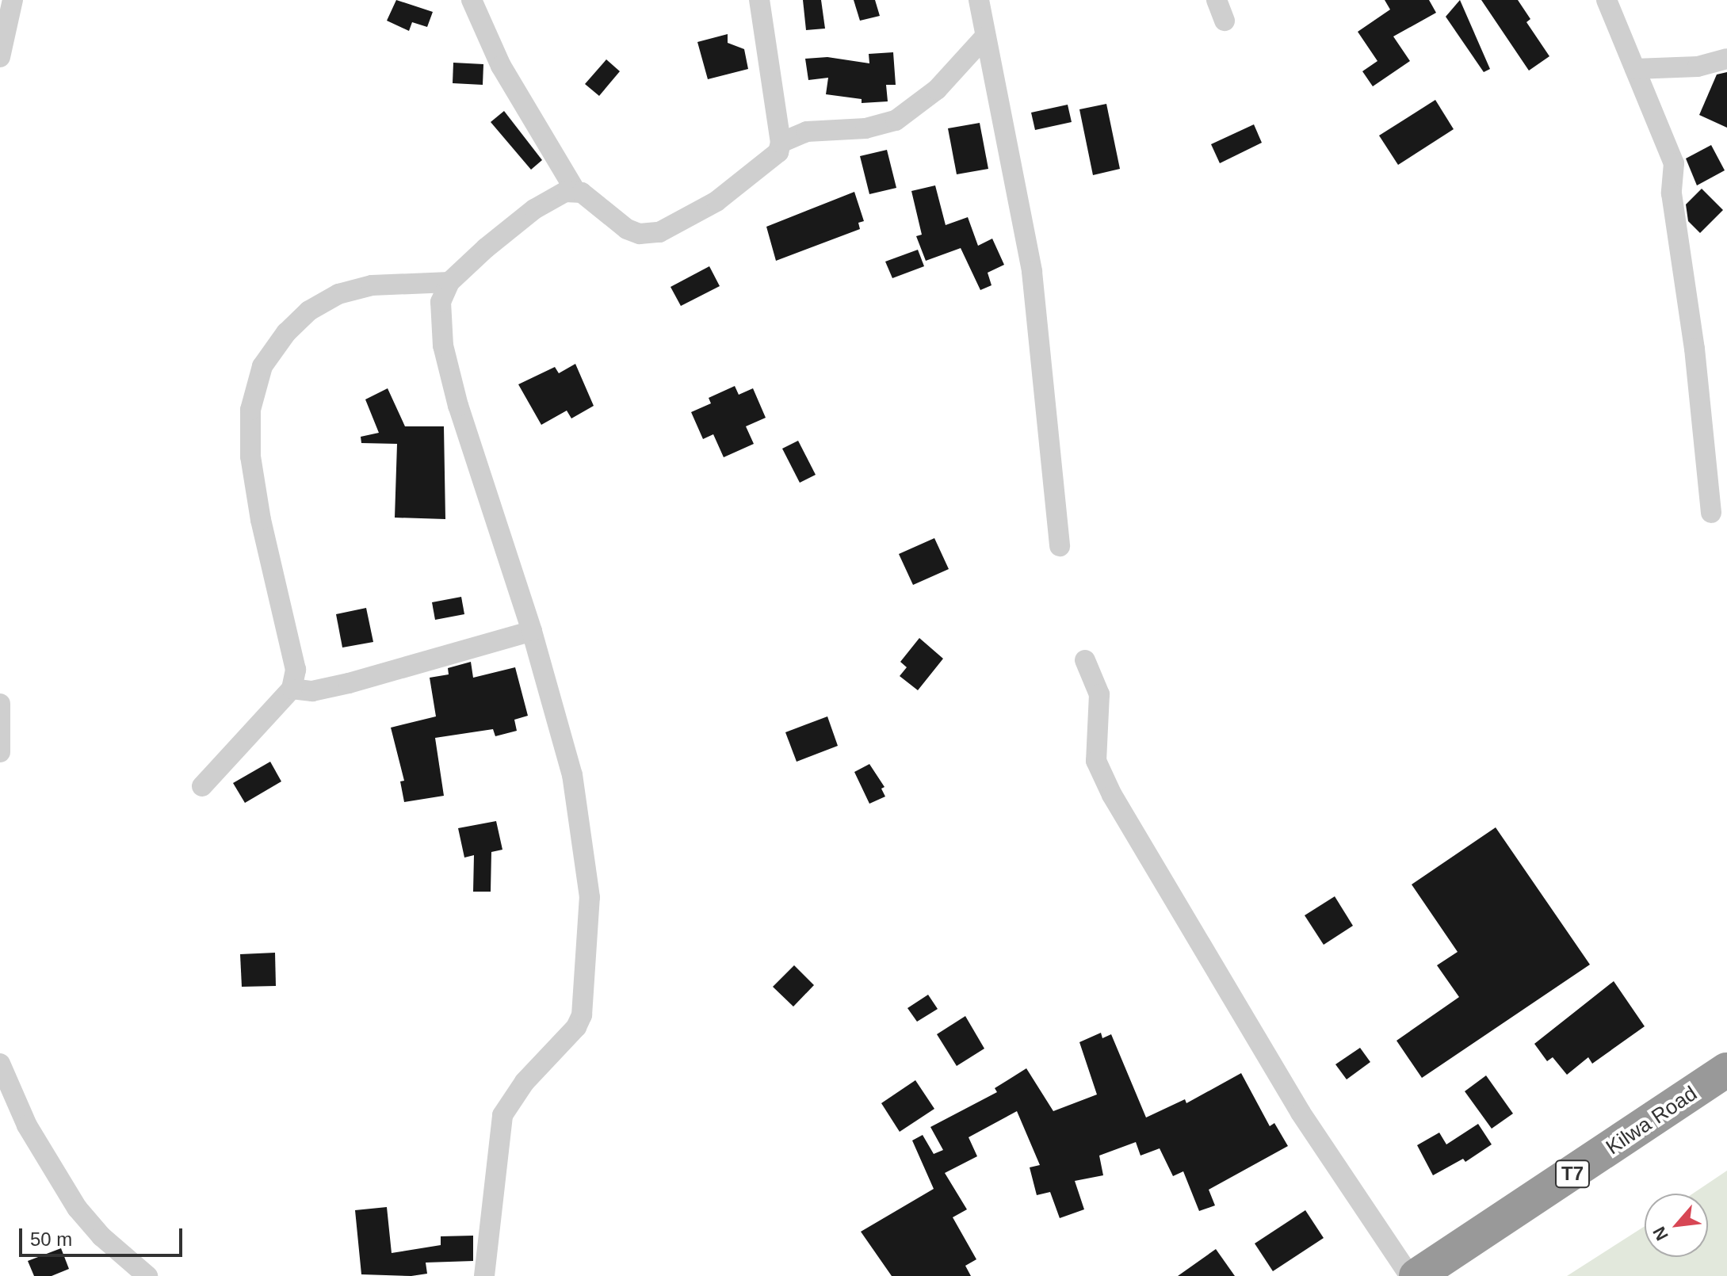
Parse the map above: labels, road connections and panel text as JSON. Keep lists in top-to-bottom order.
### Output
{
  "streets": {
    "highway": ["Kilwa Road", "T7"]
  },
  "scale_bar": "50 m",
  "north": "bottom left"
}
